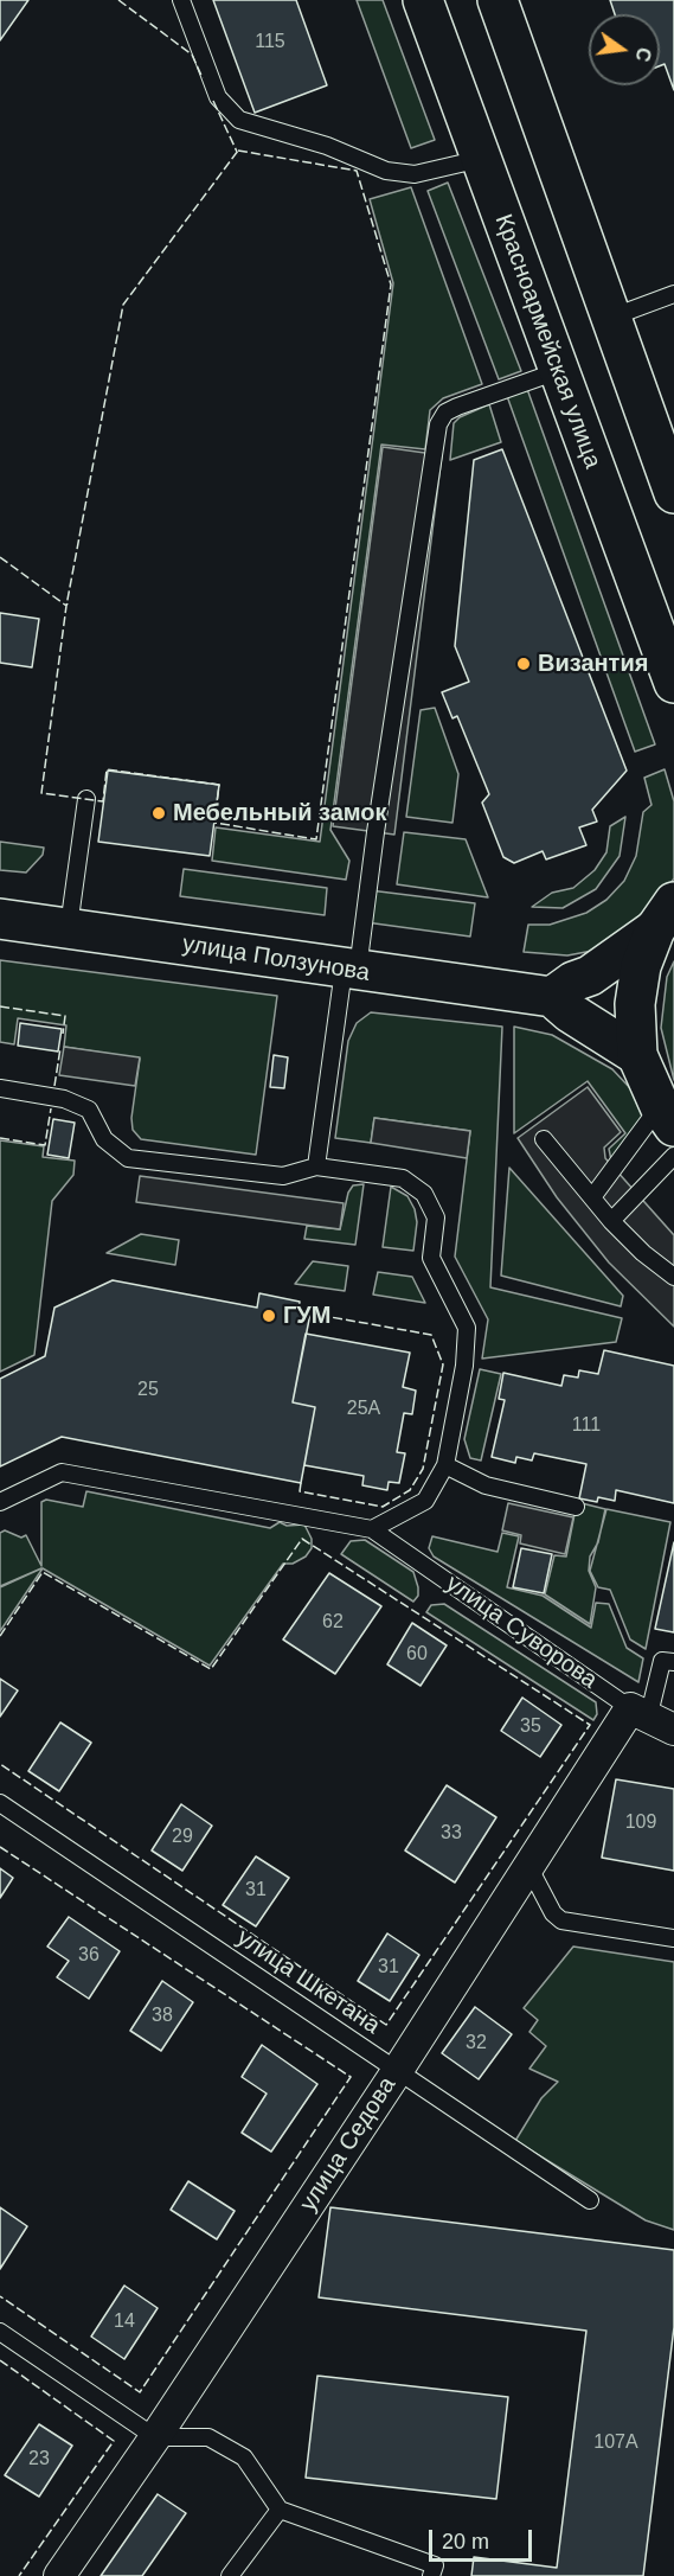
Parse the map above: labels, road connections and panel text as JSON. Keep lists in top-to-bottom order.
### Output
{
  "streets": {
    "main road": ["Красноармейская улица", "улица Ползунова"],
    "street": ["улица Седова"],
    "lane": ["улица Суворова", "улица Шкетана"]
  },
  "crossings": [
    ["улица Суворова", "улица Седова"],
    ["улица Шкетана", "улица Седова"]
  ],
  "places": ["Византия", "Мебельный замок", "ГУМ"],
  "house_numbers": [
    "115",
    "25",
    "25А",
    "111",
    "62",
    "60",
    "35",
    "109",
    "33",
    "29",
    "31",
    "36",
    "31",
    "38",
    "32",
    "14",
    "107А",
    "23"
  ],
  "scale_bar": "20 m",
  "north": "right"
}
